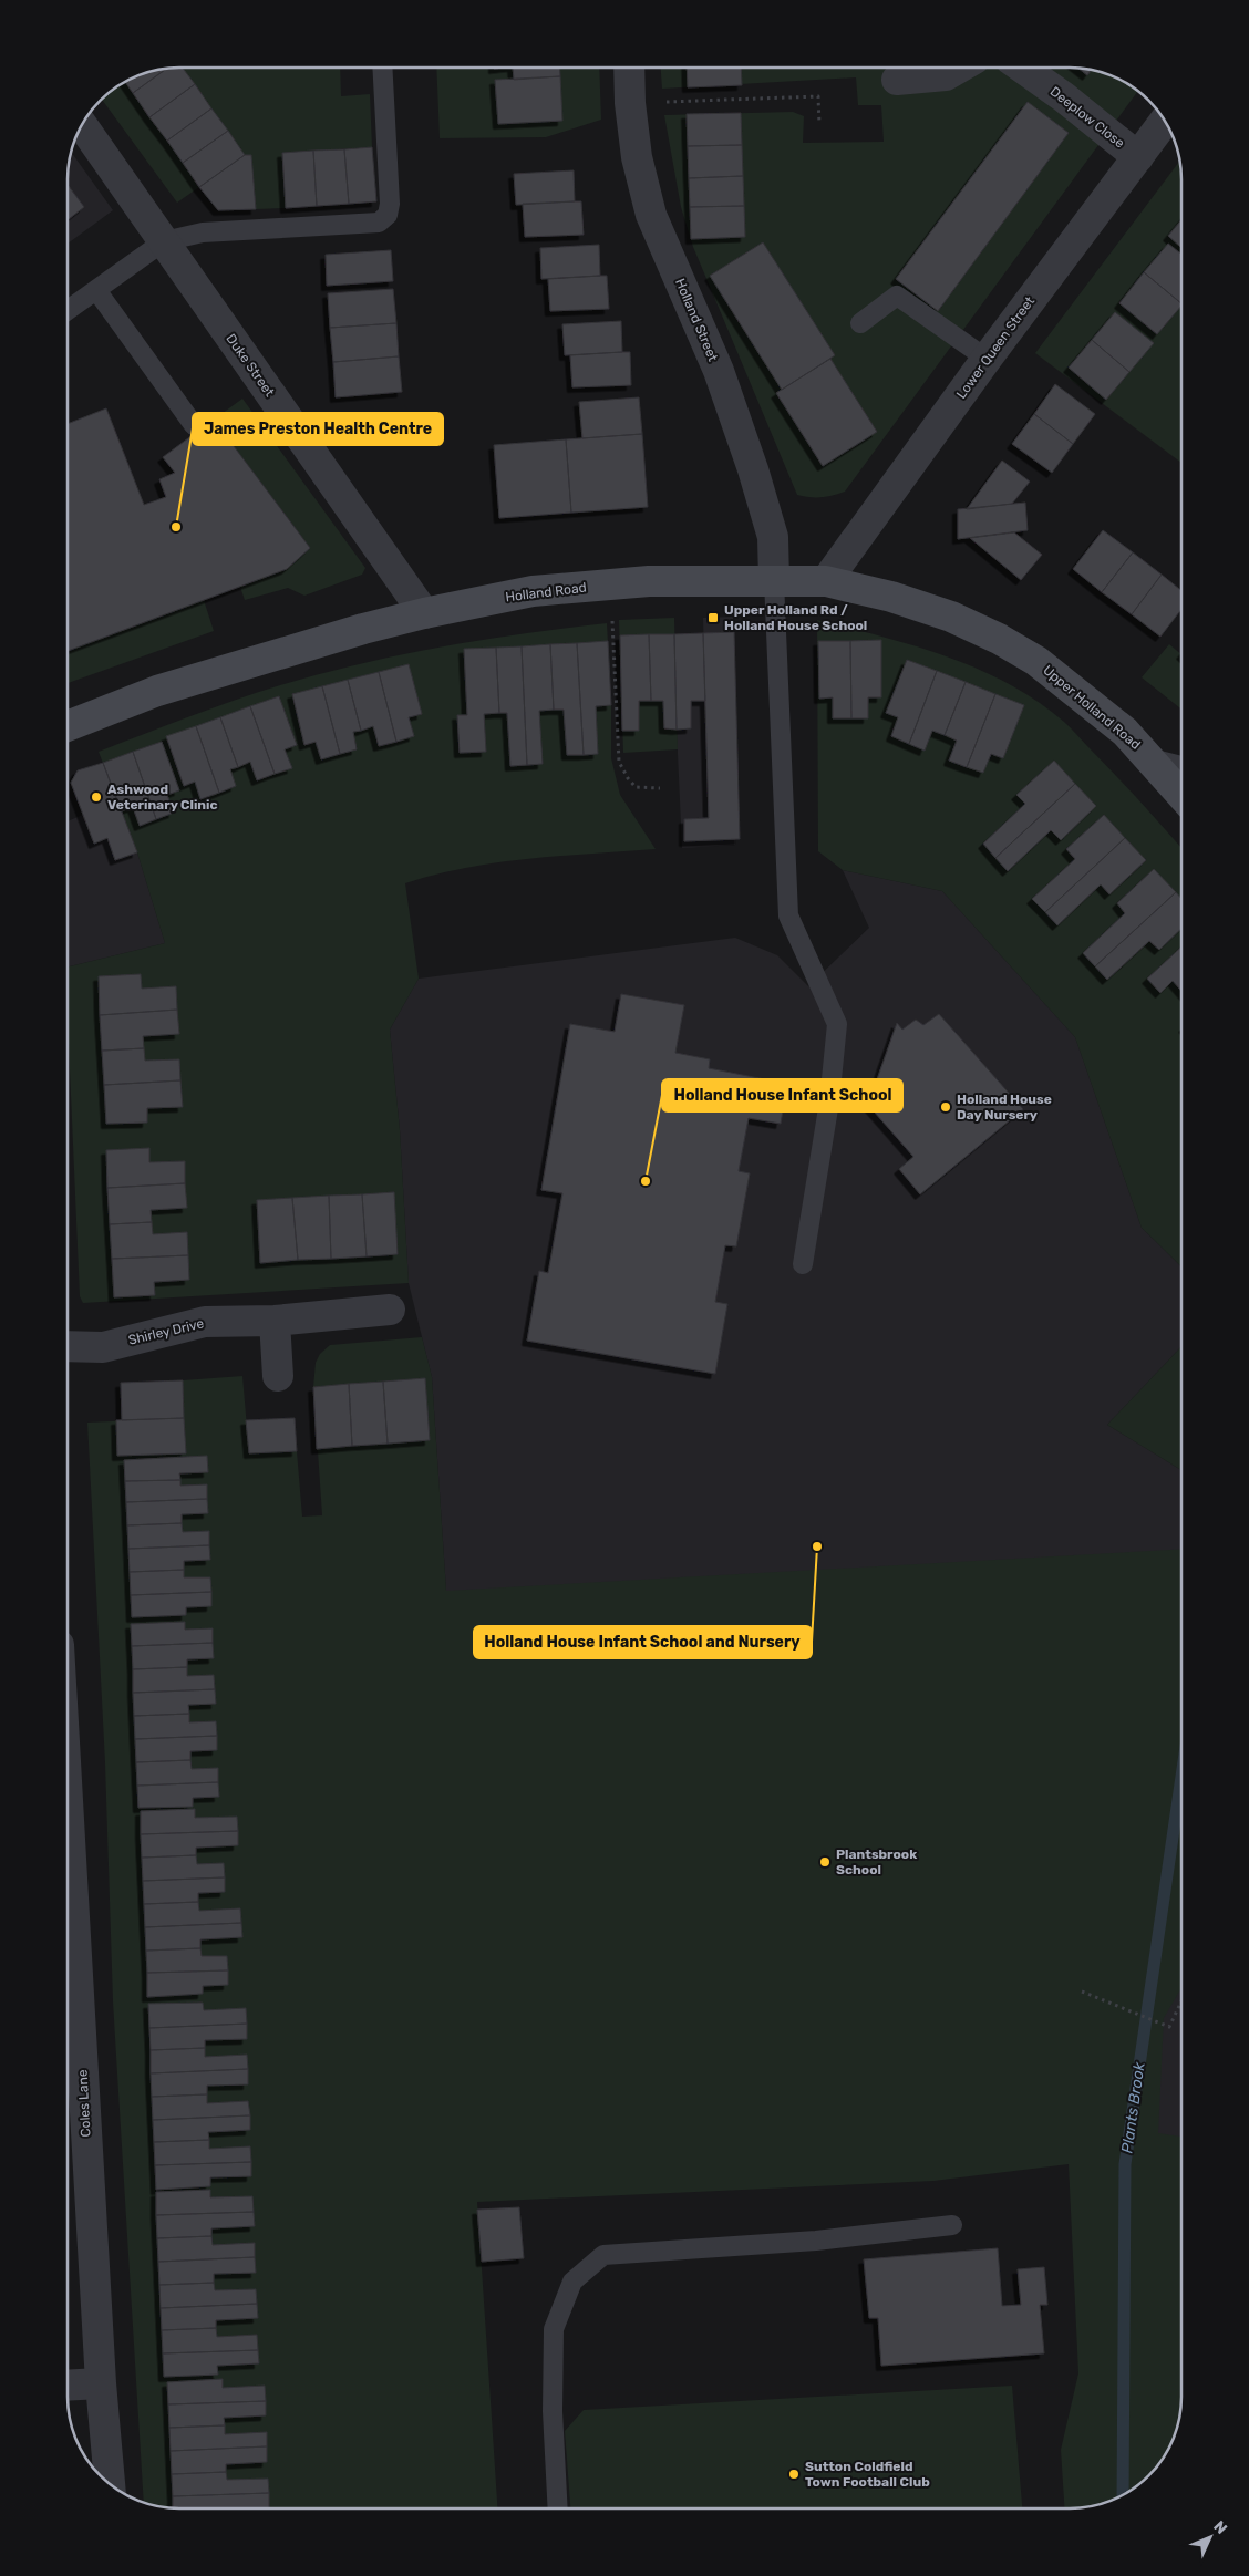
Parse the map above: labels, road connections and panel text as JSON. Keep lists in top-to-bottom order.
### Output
{
  "streets": {
    "street": [
      "Deeplow Close",
      "Holland Street",
      "Lower Queen Street",
      "Duke Street",
      "Holland Road",
      "Upper Holland Road",
      "Shirley Drive",
      "Coles Lane"
    ]
  },
  "crossings": [
    ["Deeplow Close", "Lower Queen Street"],
    ["Holland Street", "Holland Road"],
    ["Lower Queen Street", "Holland Road"],
    ["Duke Street", "Holland Road"],
    ["Holland Road", "Upper Holland Road"]
  ],
  "water": ["Plants Brook"],
  "places": {
    "other": [
      "James Preston Health Centre",
      "Ashwood Veterinary Clinic",
      "Holland House Day Nursery",
      "Holland House Infant School",
      "Holland House Infant School and Nursery",
      "Plantsbrook School",
      "Sutton Coldfield Town Football Club"
    ],
    "transit": ["Upper Holland Rd / Holland House School"]
  },
  "north": "top right"
}
